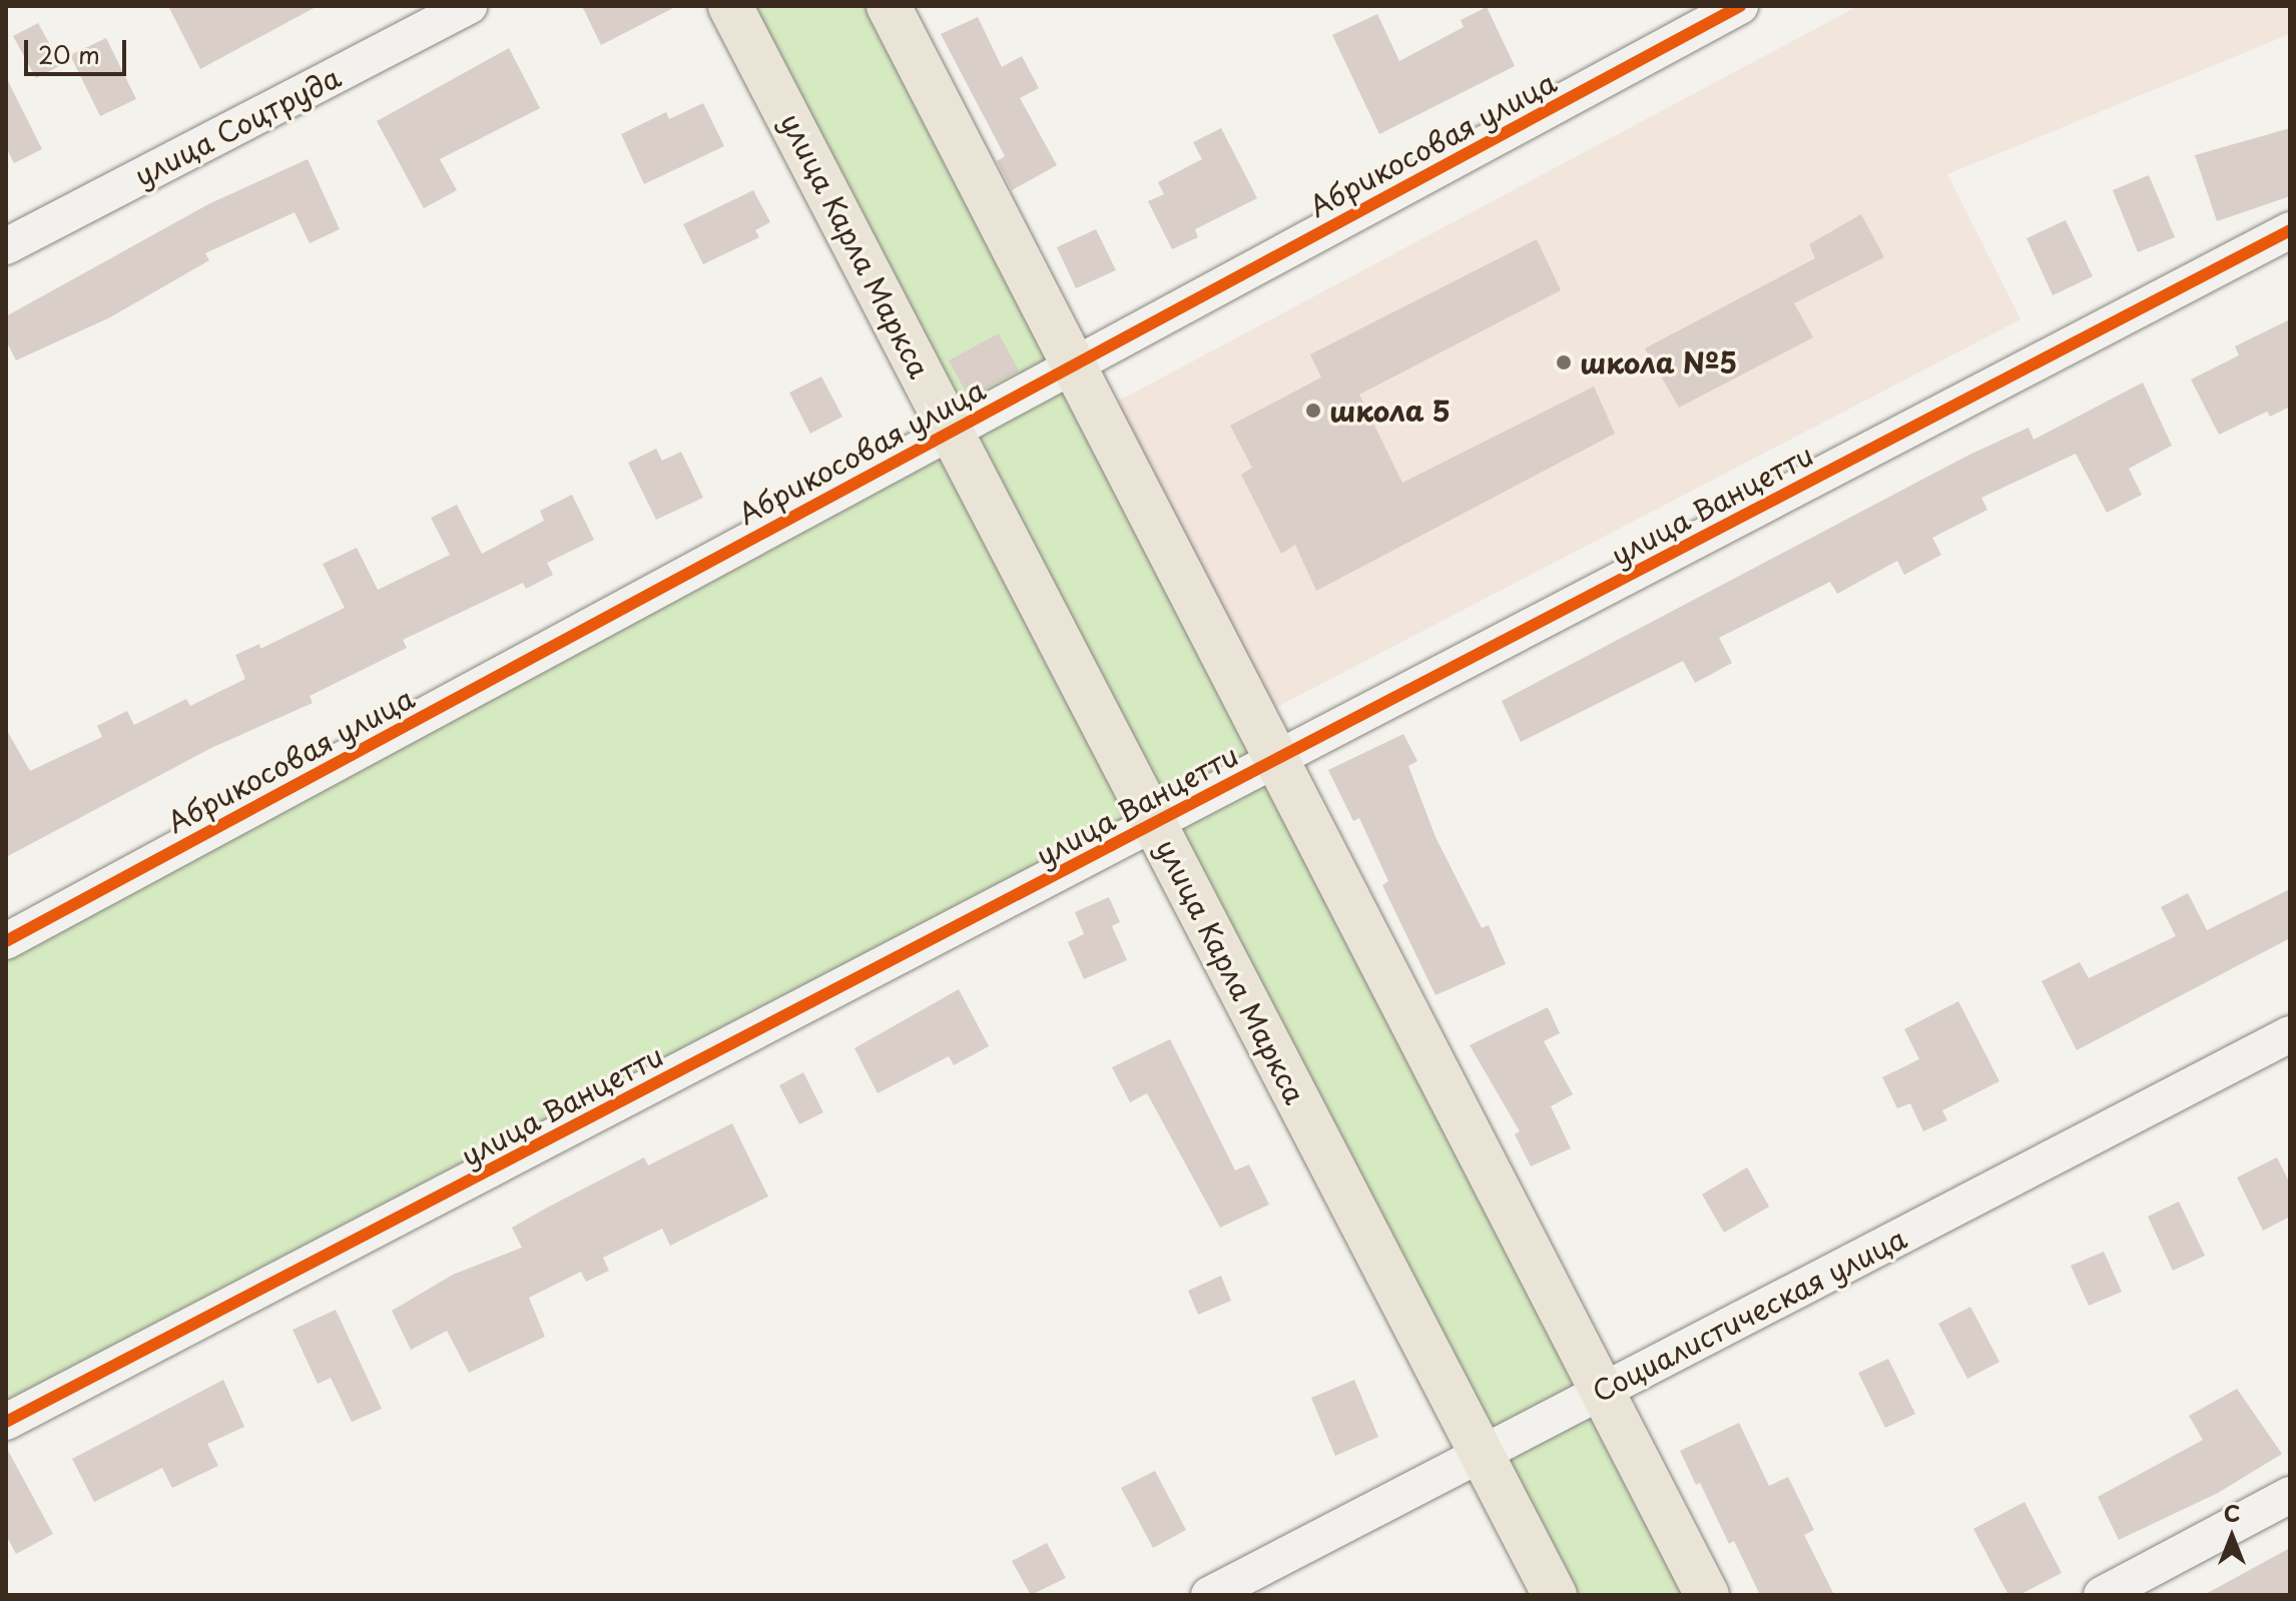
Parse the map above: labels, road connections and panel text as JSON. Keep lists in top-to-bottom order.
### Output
{
  "streets": {
    "main road": ["улица Карла Маркса"],
    "street": [
      "улица Соцтруда",
      "Абрикосовая улица",
      "улица Ванцетти",
      "Социалистическая улица"
    ]
  },
  "crossings": [
    ["Абрикосовая улица", "улица Карла Маркса"],
    ["улица Карла Маркса", "улица Ванцетти"],
    ["улица Карла Маркса", "Социалистическая улица"]
  ],
  "places": ["школа №5", "школа 5"],
  "scale_bar": "20 m",
  "north": "top"
}
